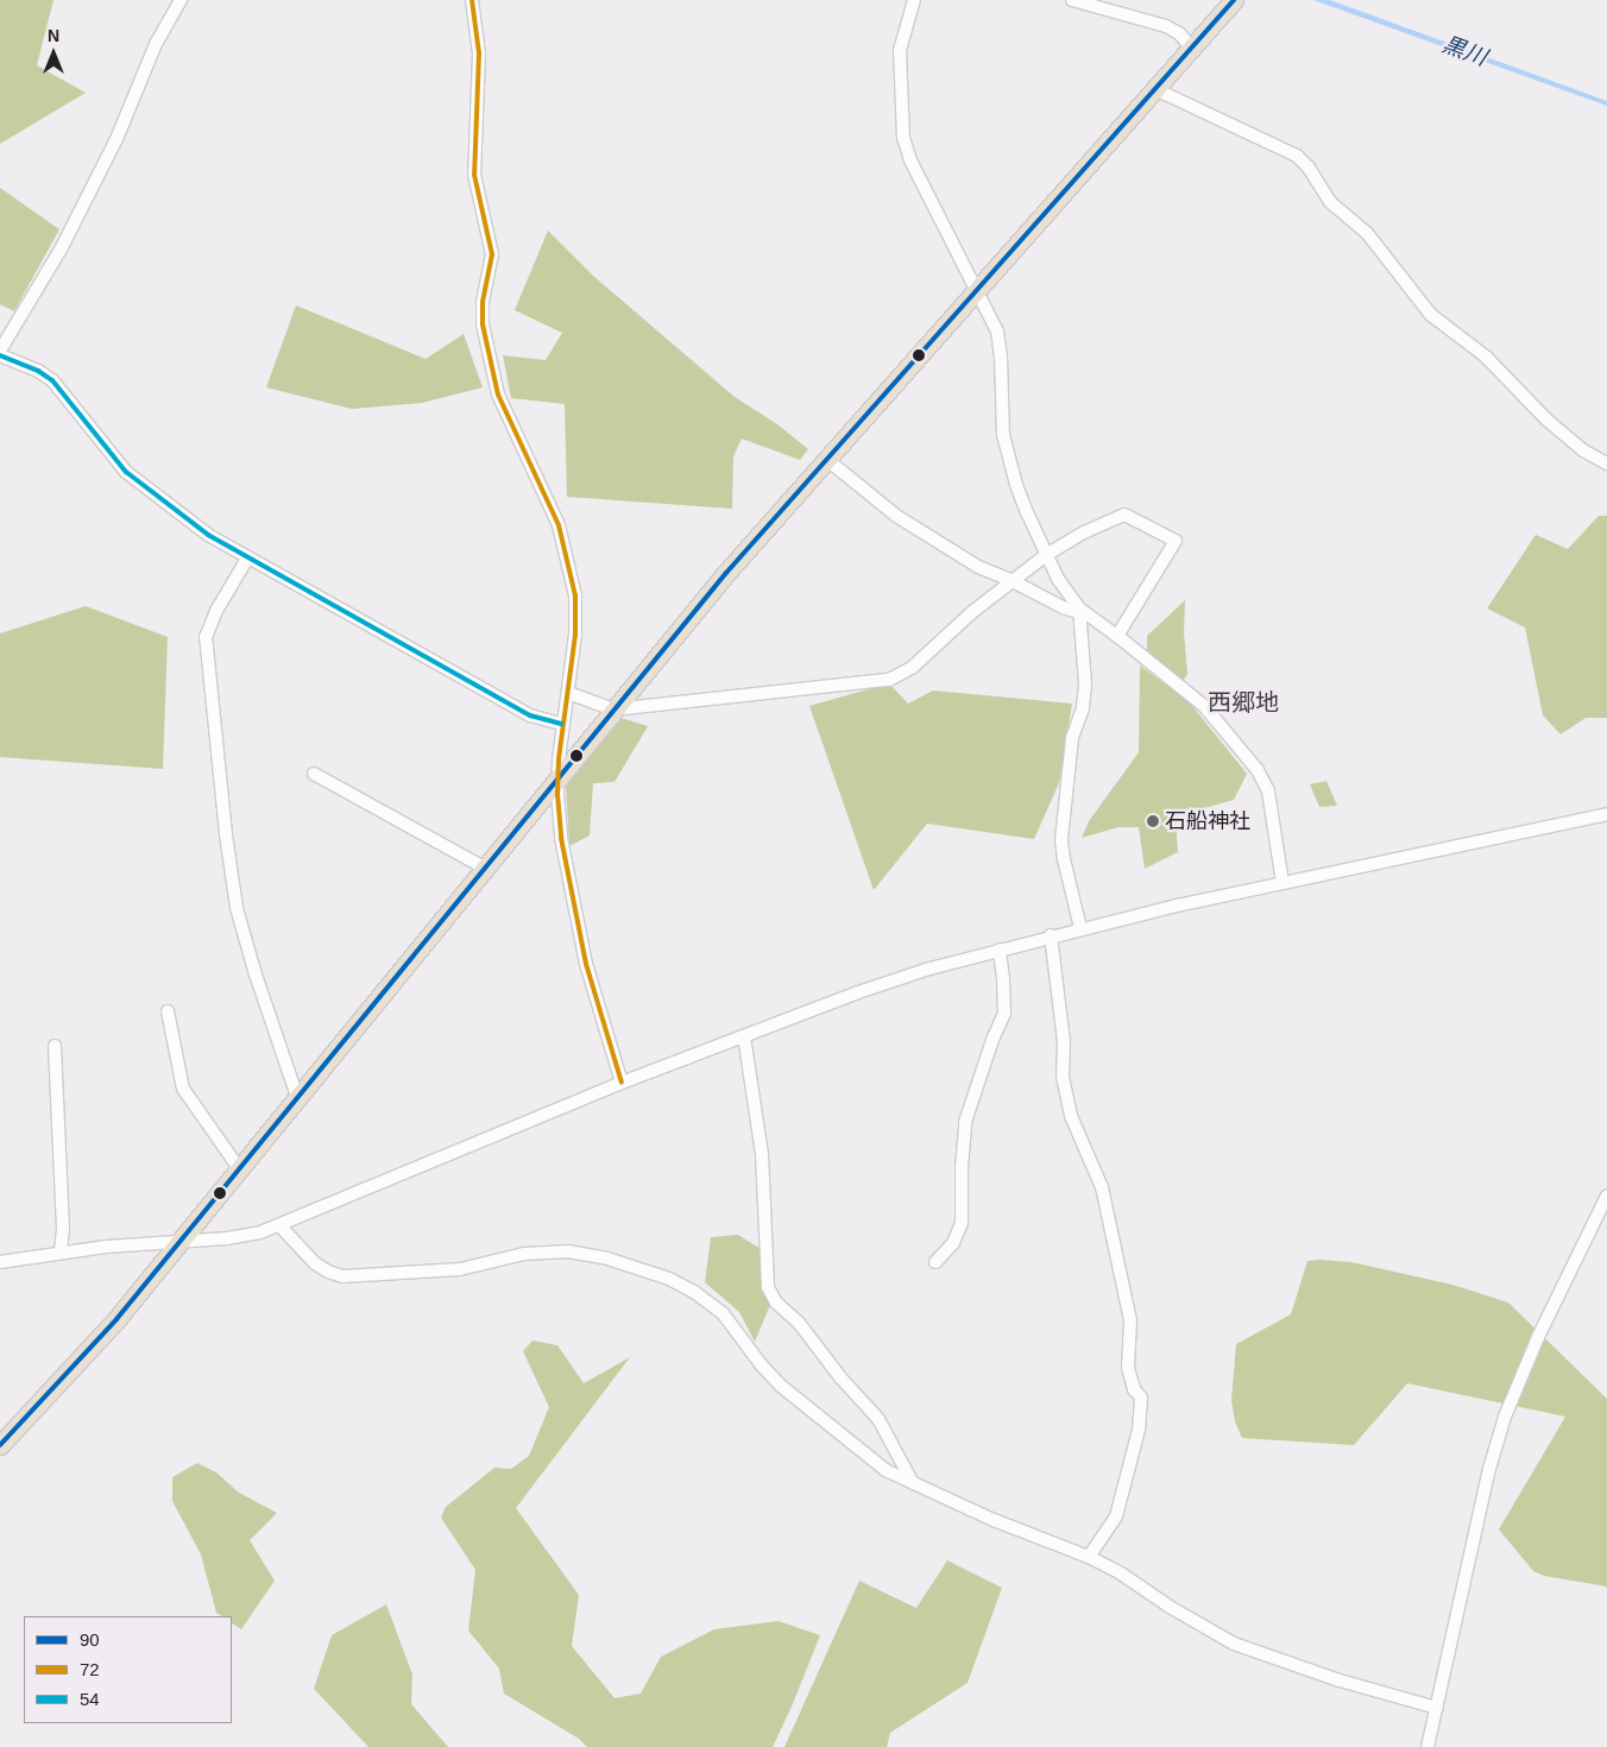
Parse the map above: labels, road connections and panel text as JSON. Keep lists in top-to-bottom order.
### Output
{
  "districts": ["西郷地"],
  "water": ["黒川"],
  "places": ["石船神社"],
  "lines": ["transit line 90", "transit line 72", "transit line 54"],
  "legend": ["90", "72", "54"],
  "north": "top"
}
